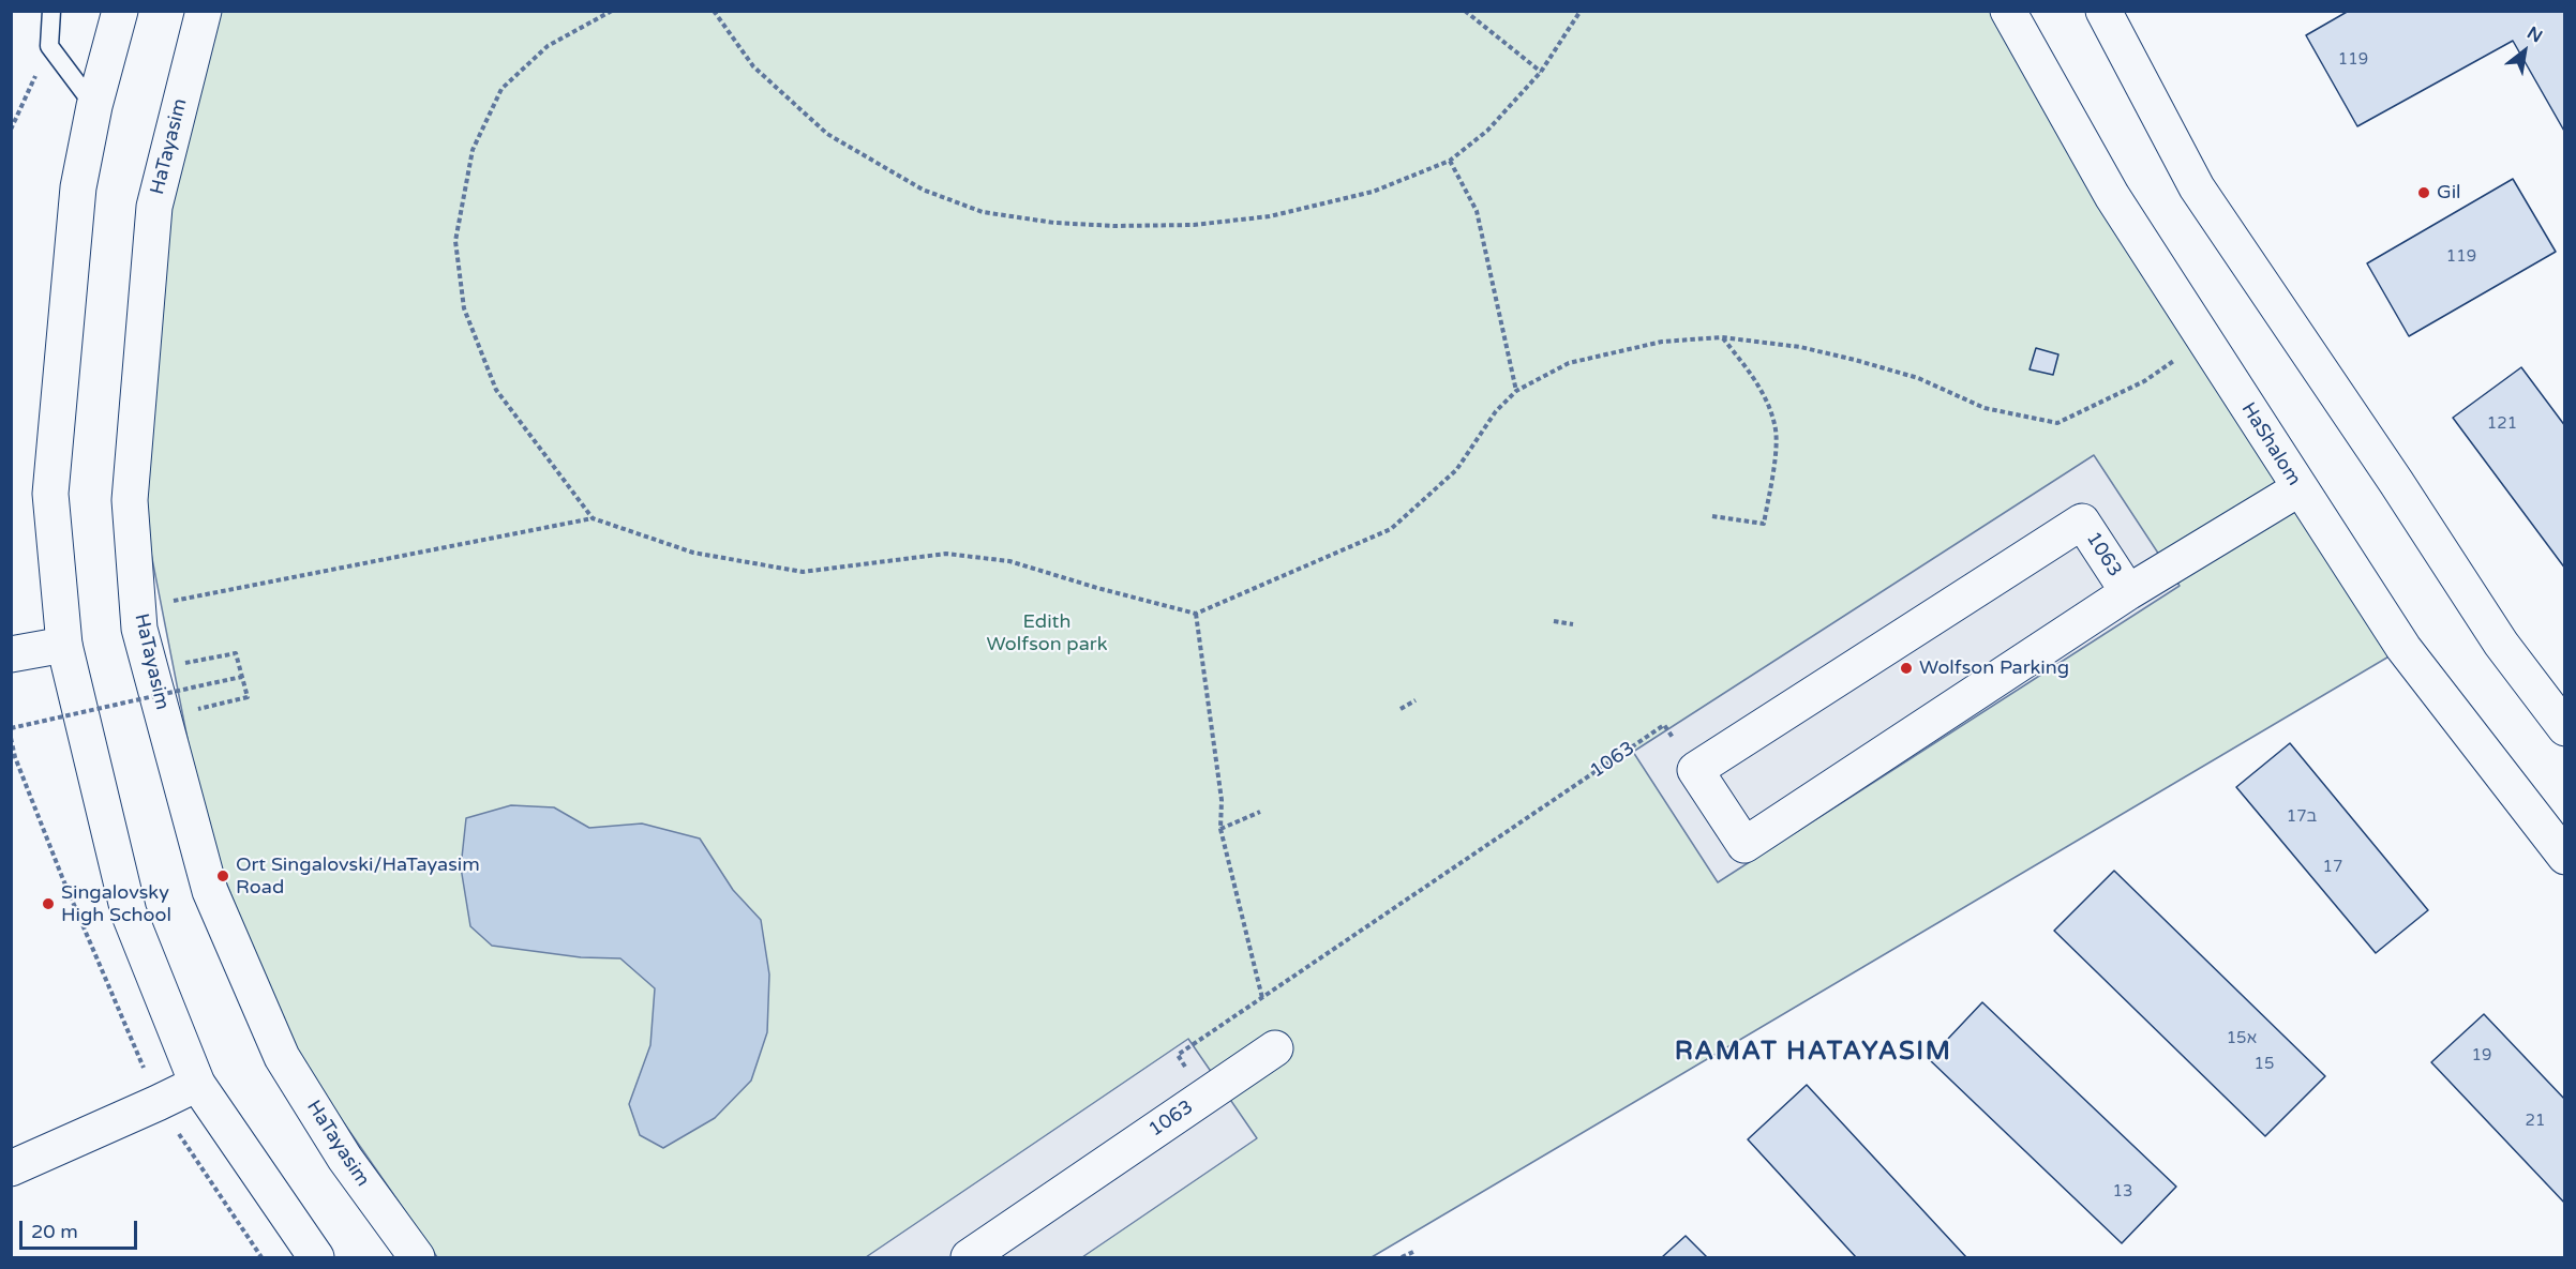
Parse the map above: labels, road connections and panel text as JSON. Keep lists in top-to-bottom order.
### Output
{
  "streets": {
    "main road": ["HaTayasim", "HaShalom", "1063"]
  },
  "crossings": [
    ["HaShalom", "1063"]
  ],
  "districts": ["RAMAT HATAYASIM"],
  "parks": ["Edith Wolfson park"],
  "places": [
    "Gil",
    "Wolfson Parking",
    "Ort Singalovski/HaTayasim Road",
    "Singalovsky High School"
  ],
  "house_numbers": [
    "119",
    "119",
    "121",
    "17ב",
    "17",
    "15א",
    "19",
    "15",
    "21",
    "13"
  ],
  "scale_bar": "20 m",
  "north": "top right"
}
